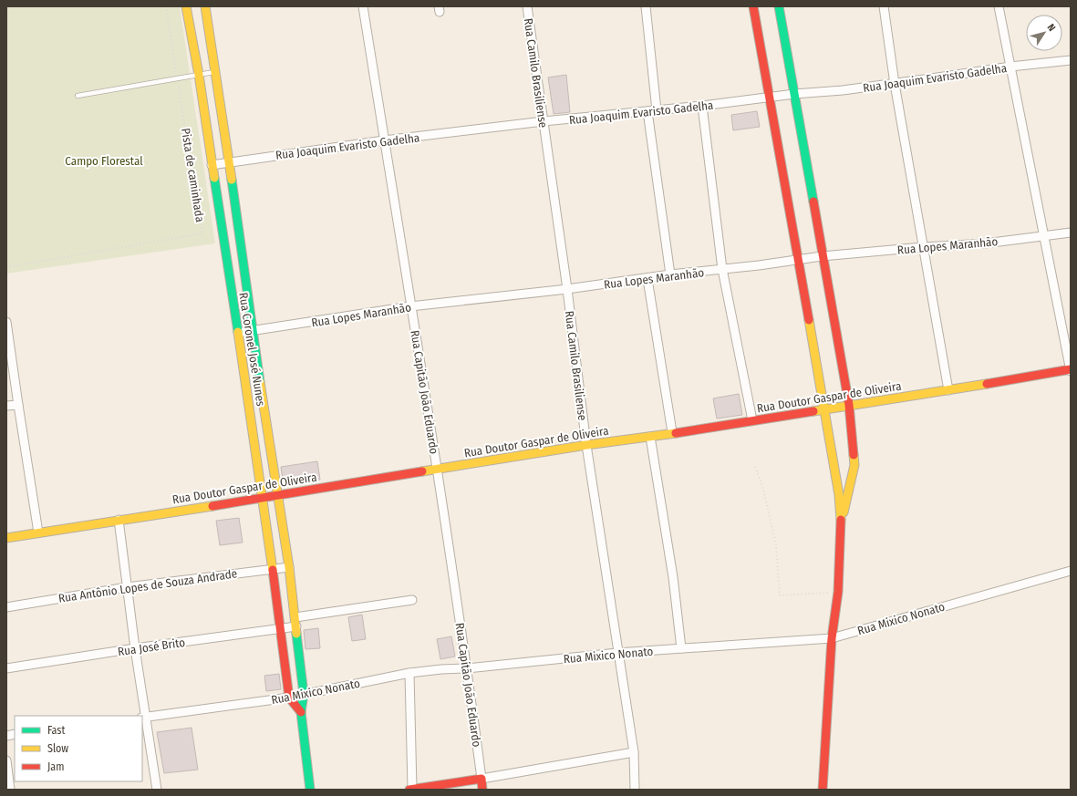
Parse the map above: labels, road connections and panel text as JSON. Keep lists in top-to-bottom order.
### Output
{
  "streets": {
    "street": [
      "Rua Camilo Brasiliense",
      "Rua Joaquim Evaristo Gadelha",
      "Rua Lopes Maranhão",
      "Rua Coronel José Nunes",
      "Rua Capitão João Eduardo",
      "Rua Doutor Gaspar de Oliveira",
      "Rua Antônio Lopes de Souza Andrade",
      "Rua Mixico Nonato",
      "Rua José Brito"
    ],
    "path": ["Pista de caminhada"]
  },
  "crossings": [
    ["Rua Camilo Brasiliense", "Rua Joaquim Evaristo Gadelha"],
    ["Rua Camilo Brasiliense", "Rua Lopes Maranhão"],
    ["Rua Camilo Brasiliense", "Rua Doutor Gaspar de Oliveira"],
    ["Rua Camilo Brasiliense", "Rua Mixico Nonato"],
    ["Rua Joaquim Evaristo Gadelha", "Rua Coronel José Nunes"],
    ["Rua Joaquim Evaristo Gadelha", "Rua Capitão João Eduardo"],
    ["Rua Lopes Maranhão", "Rua Coronel José Nunes"],
    ["Rua Lopes Maranhão", "Rua Capitão João Eduardo"],
    ["Rua Coronel José Nunes", "Rua Doutor Gaspar de Oliveira"],
    ["Rua Coronel José Nunes", "Rua Antônio Lopes de Souza Andrade"],
    ["Rua Coronel José Nunes", "Rua Mixico Nonato"],
    ["Rua Coronel José Nunes", "Rua José Brito"],
    ["Rua Capitão João Eduardo", "Rua Doutor Gaspar de Oliveira"],
    ["Rua Capitão João Eduardo", "Rua Mixico Nonato"]
  ],
  "parks": ["Campo Florestal"],
  "legend": ["Fast", "Slow", "Jam"],
  "north": "top right"
}
